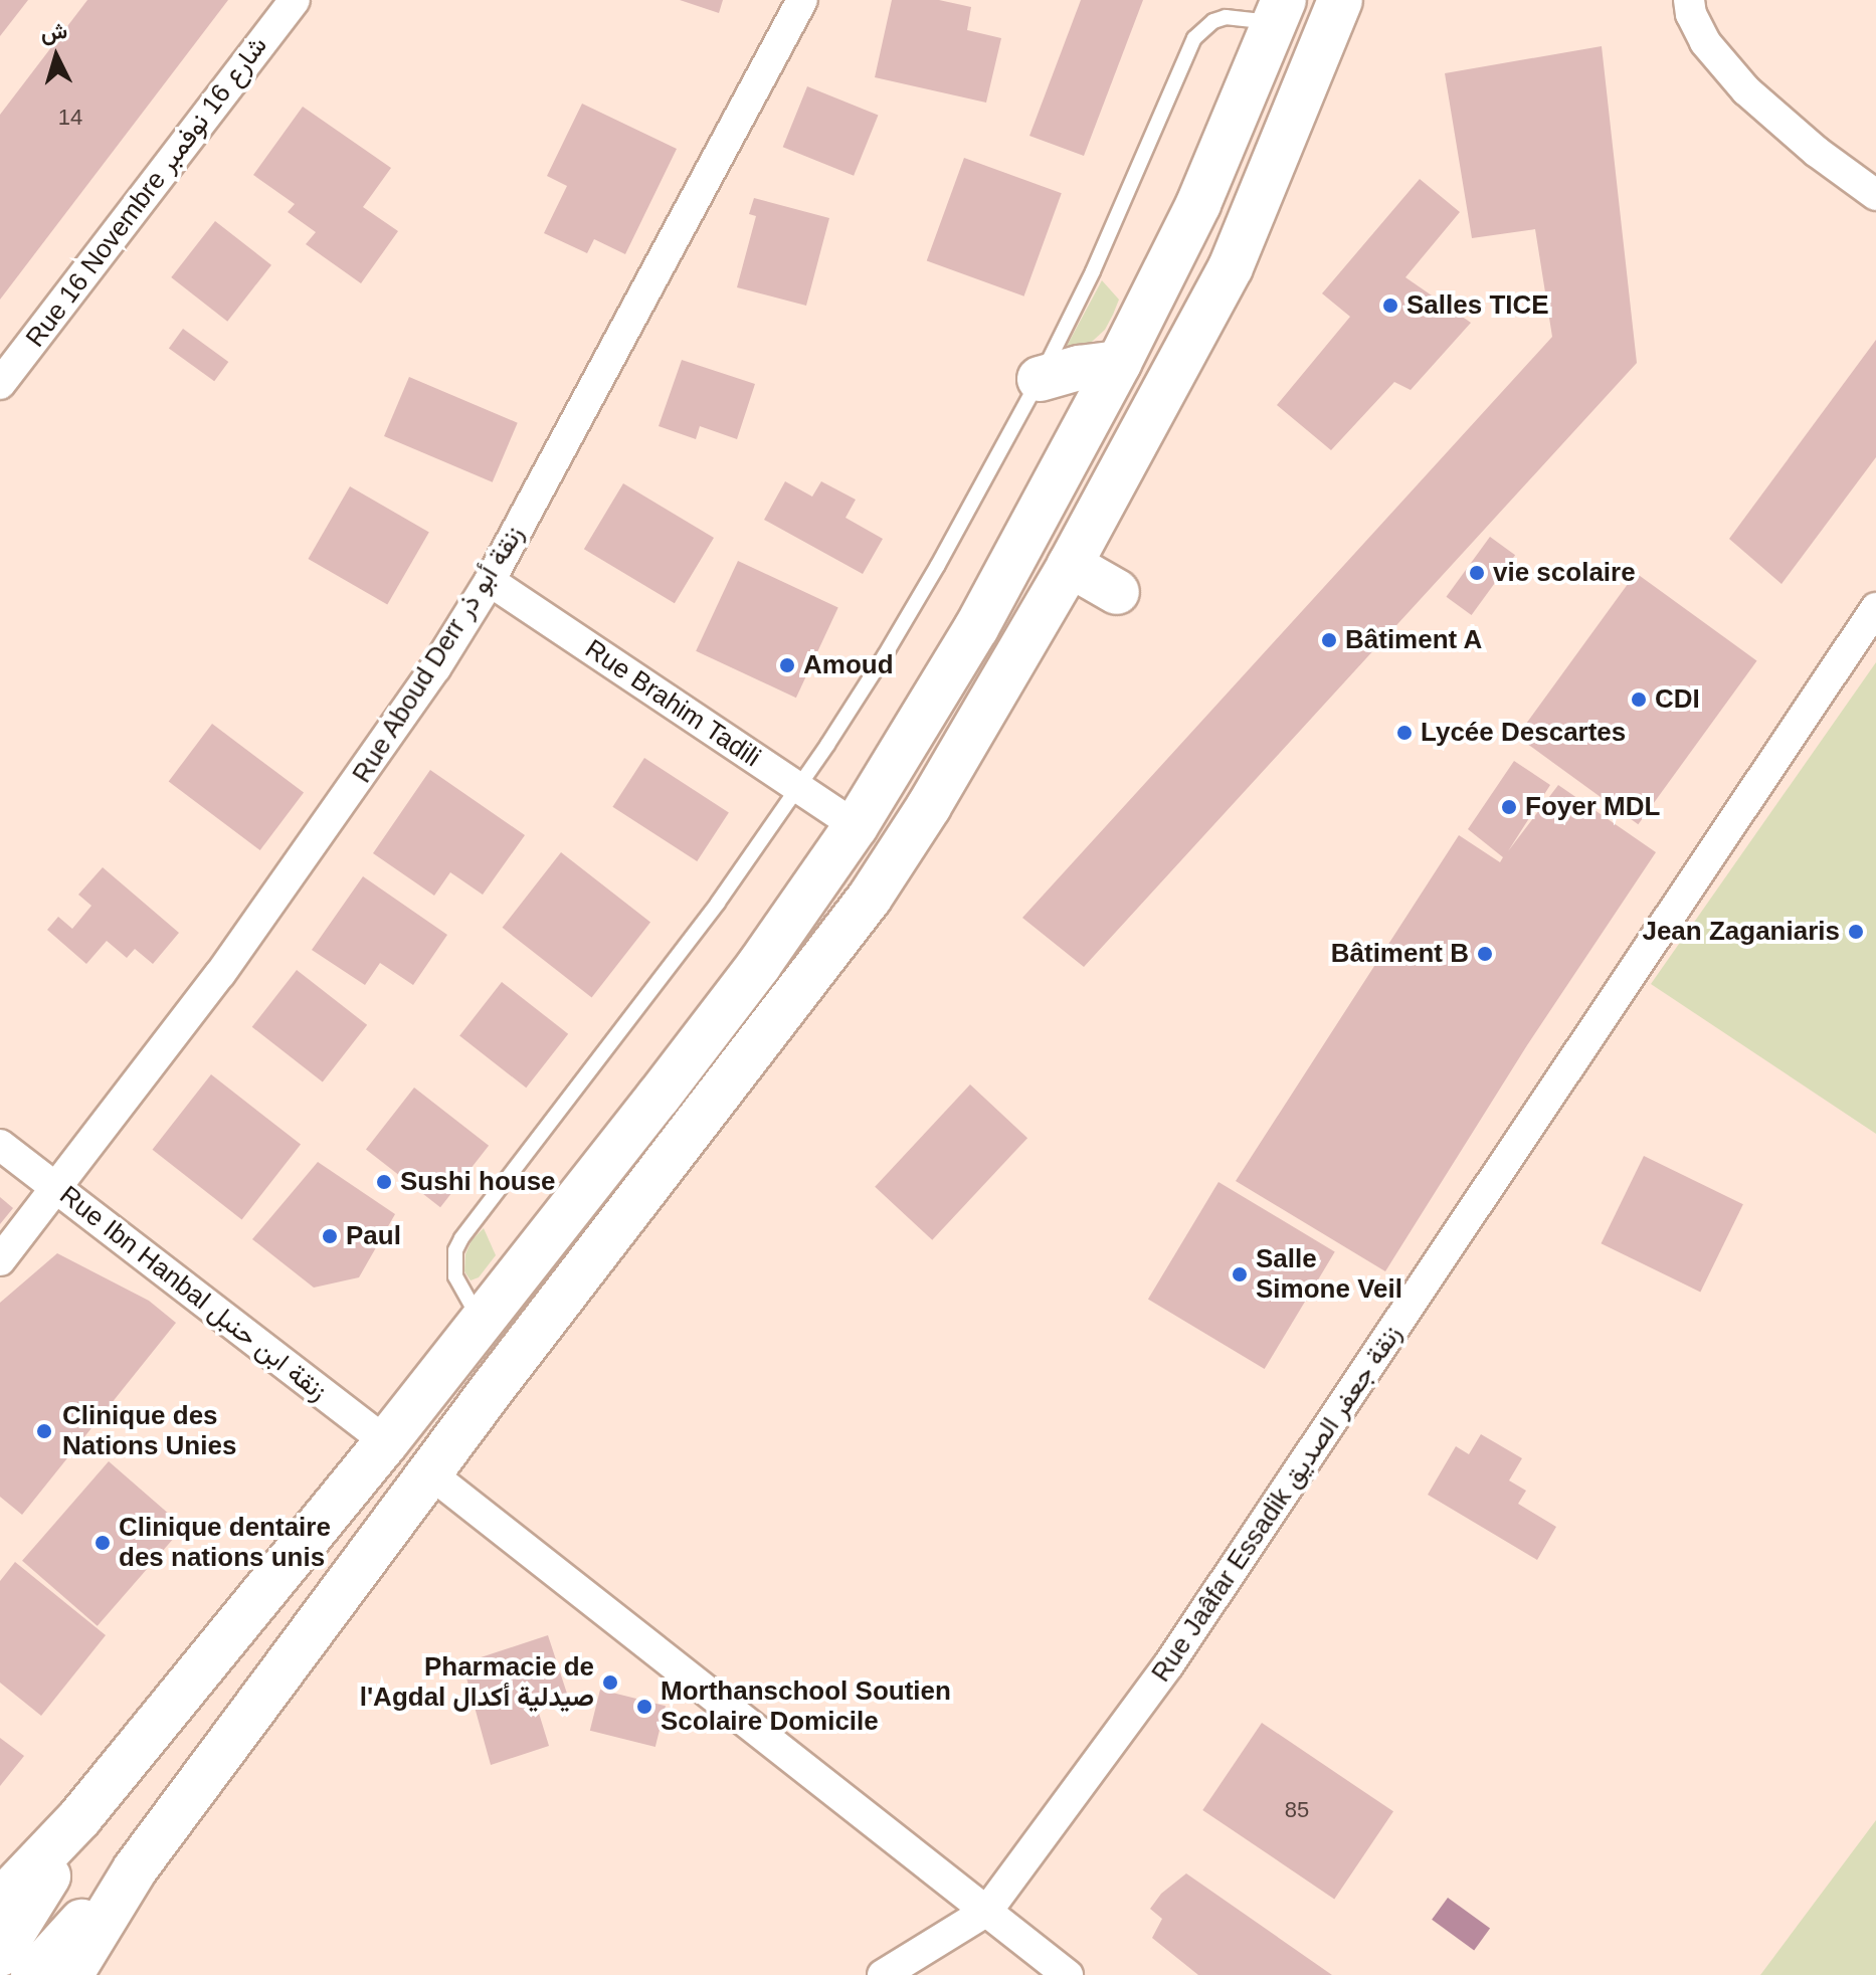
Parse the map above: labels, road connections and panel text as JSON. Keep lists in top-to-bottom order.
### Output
{
  "streets": {
    "street": [
      "Rue 16 Novembre شارع 16 نوفمبر",
      "Rue Aboud Derr زنقة أبو ذر",
      "Rue Brahim Tadili",
      "Rue Ibn Hanbal زنقة ابن حنبل",
      "Rue Jaâfar Essadik زنقة جعفر الصديق"
    ]
  },
  "crossings": [
    ["Rue Aboud Derr زنقة أبو ذر", "Rue Brahim Tadili"],
    ["Rue Aboud Derr زنقة أبو ذر", "Rue Ibn Hanbal زنقة ابن حنبل"]
  ],
  "places": [
    "Salles TICE",
    "vie scolaire",
    "Bâtiment A",
    "Amoud",
    "CDI",
    "Lycée Descartes",
    "Foyer MDL",
    "Jean Zaganiaris",
    "Bâtiment B",
    "Sushi house",
    "Paul",
    "Salle Simone Veil",
    "Clinique des Nations Unies",
    "Clinique dentaire des nations unis",
    "Pharmacie de l'Agdal صيدلية أكدال",
    "Morthanschool Soutien Scolaire Domicile"
  ],
  "house_numbers": ["14", "85"],
  "north": "top"
}
